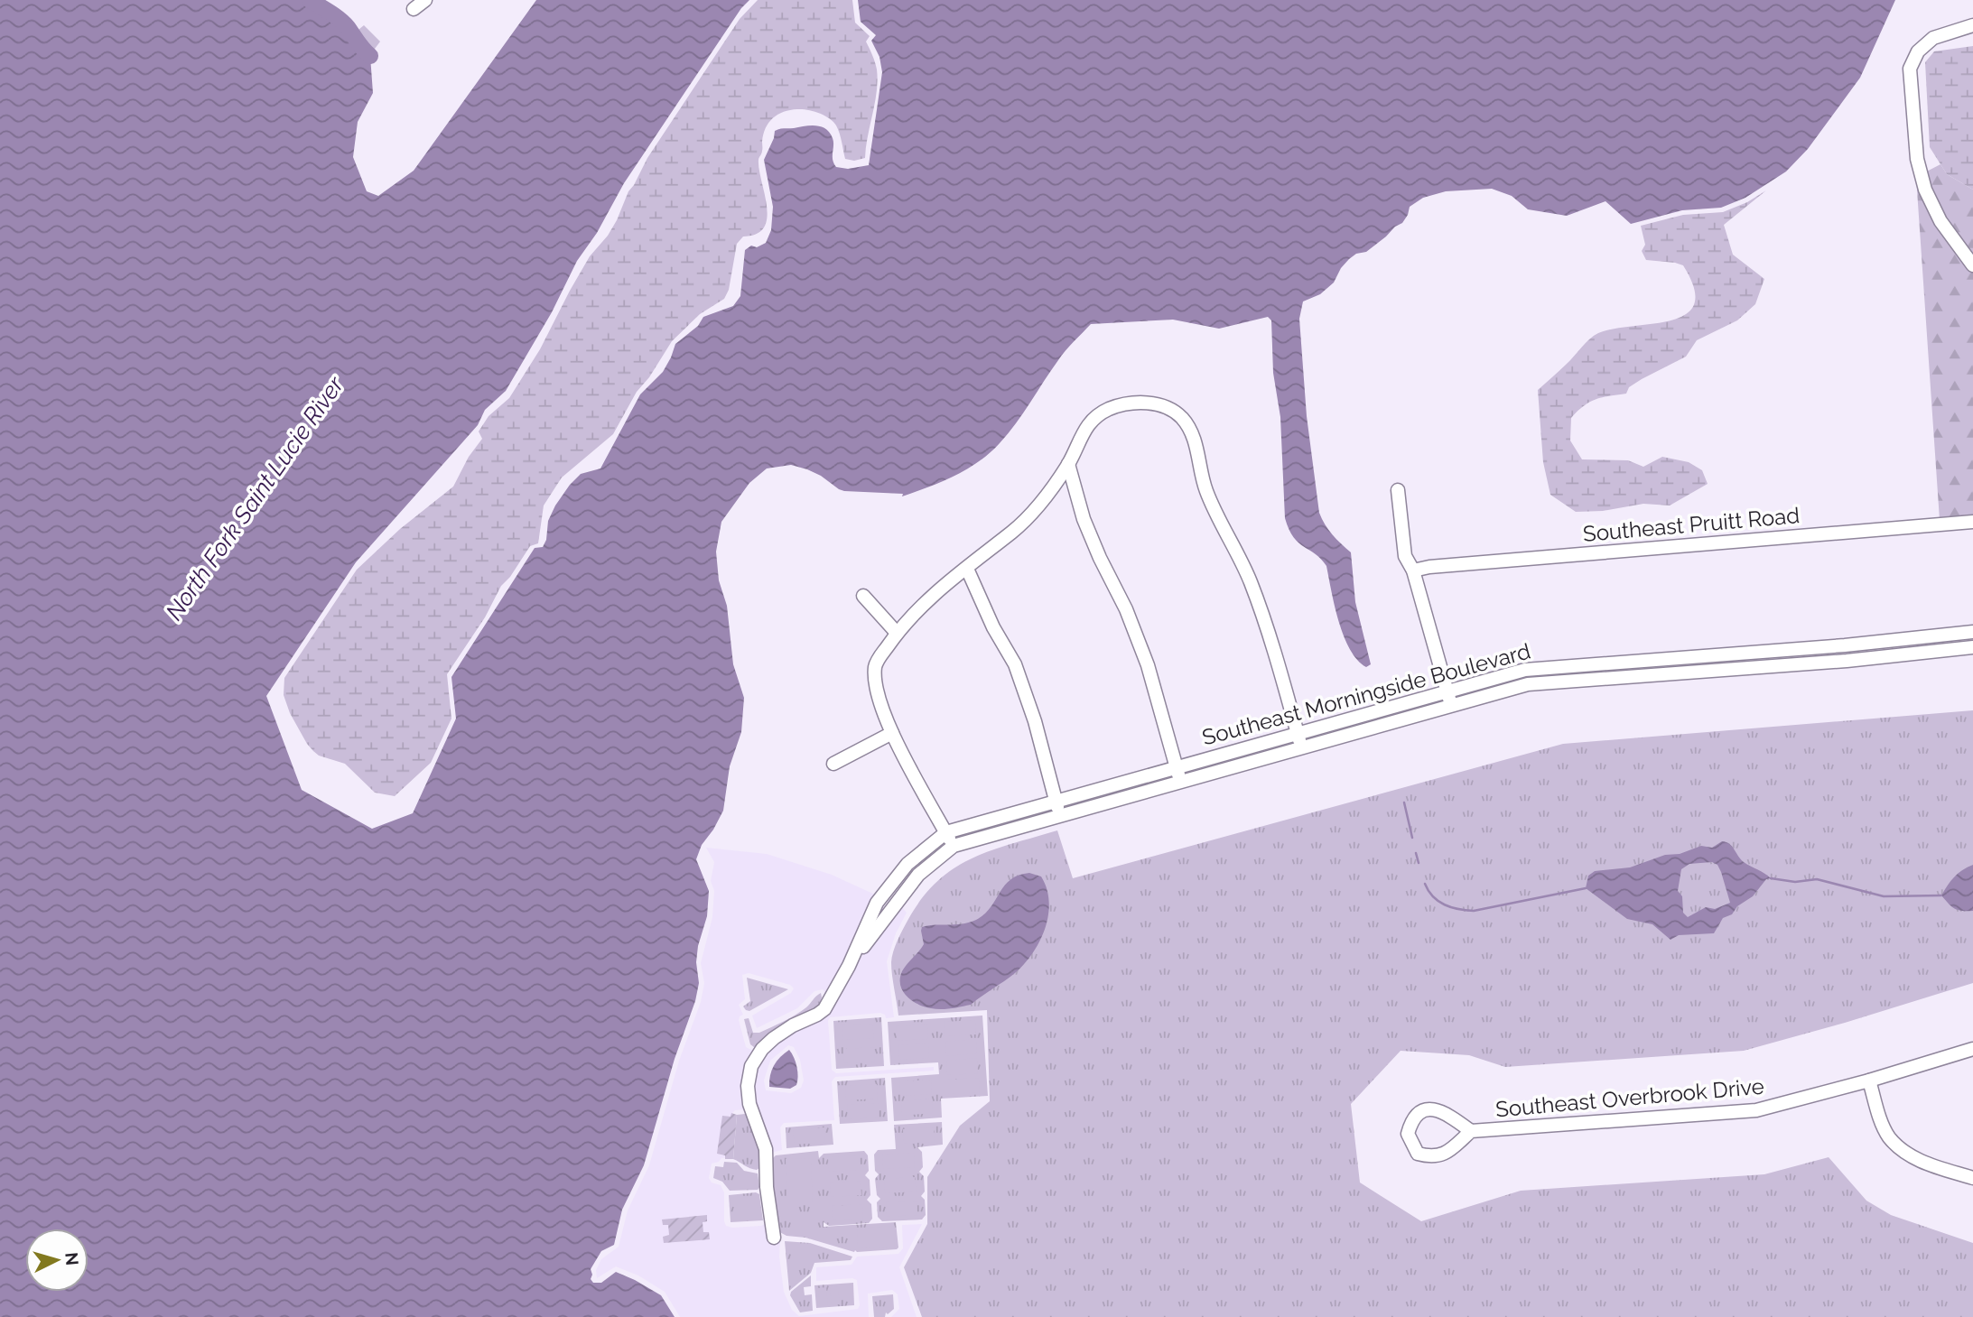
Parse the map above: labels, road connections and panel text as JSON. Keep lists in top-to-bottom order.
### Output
{
  "streets": {
    "street": ["Southeast Pruitt Road", "Southeast Morningside Boulevard", "Southeast Overbrook Drive"]
  },
  "water": ["North Fork Saint Lucie River"],
  "north": "right"
}
